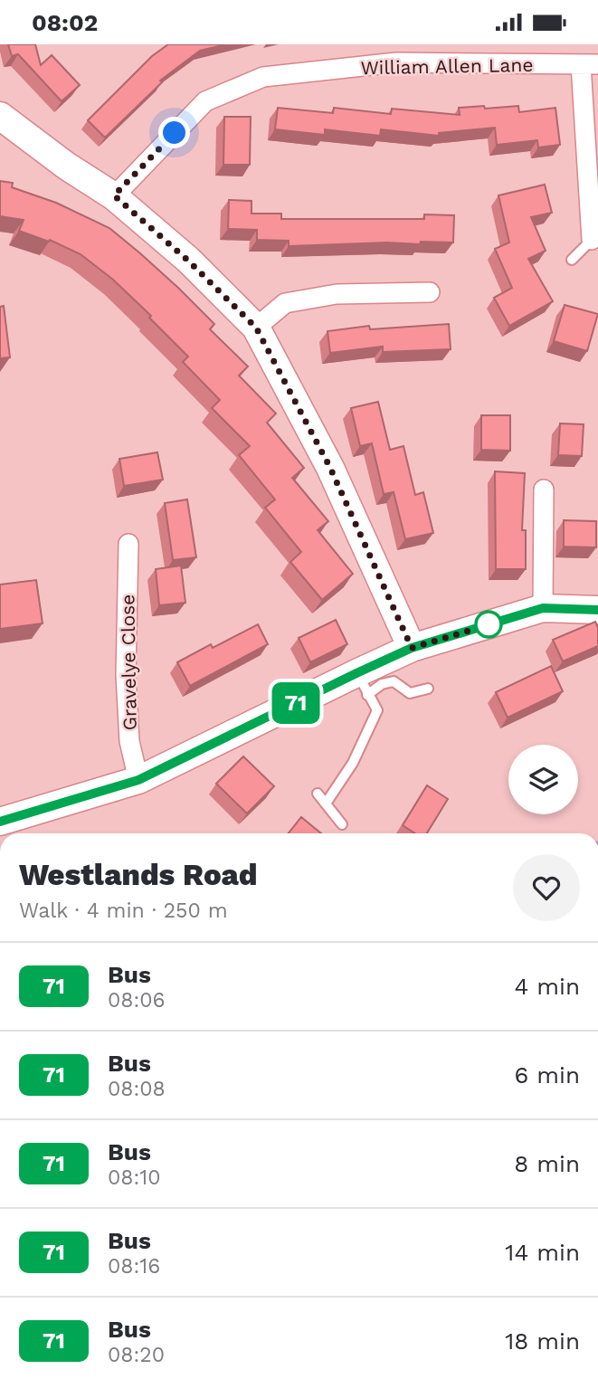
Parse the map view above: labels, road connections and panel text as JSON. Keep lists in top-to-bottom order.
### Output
{
  "streets": {
    "street": ["William Allen Lane", "Gravelye Close"]
  },
  "lines": ["bus line 71"],
  "page": {
    "status": "08:02",
    "on_map": "71",
    "heading": ["Westlands Road", "Walk · 4 min · 250 m"],
    "list": [
      {
        "mark": "71",
        "name": "Bus",
        "note": "08:06",
        "value": "4 min"
      },
      {
        "mark": "71",
        "name": "Bus",
        "note": "08:08",
        "value": "6 min"
      },
      {
        "mark": "71",
        "name": "Bus",
        "note": "08:10",
        "value": "8 min"
      },
      {
        "mark": "71",
        "name": "Bus",
        "note": "08:16",
        "value": "14 min"
      },
      {
        "mark": "71",
        "name": "Bus",
        "note": "08:20",
        "value": "18 min"
      }
    ]
  }
}
